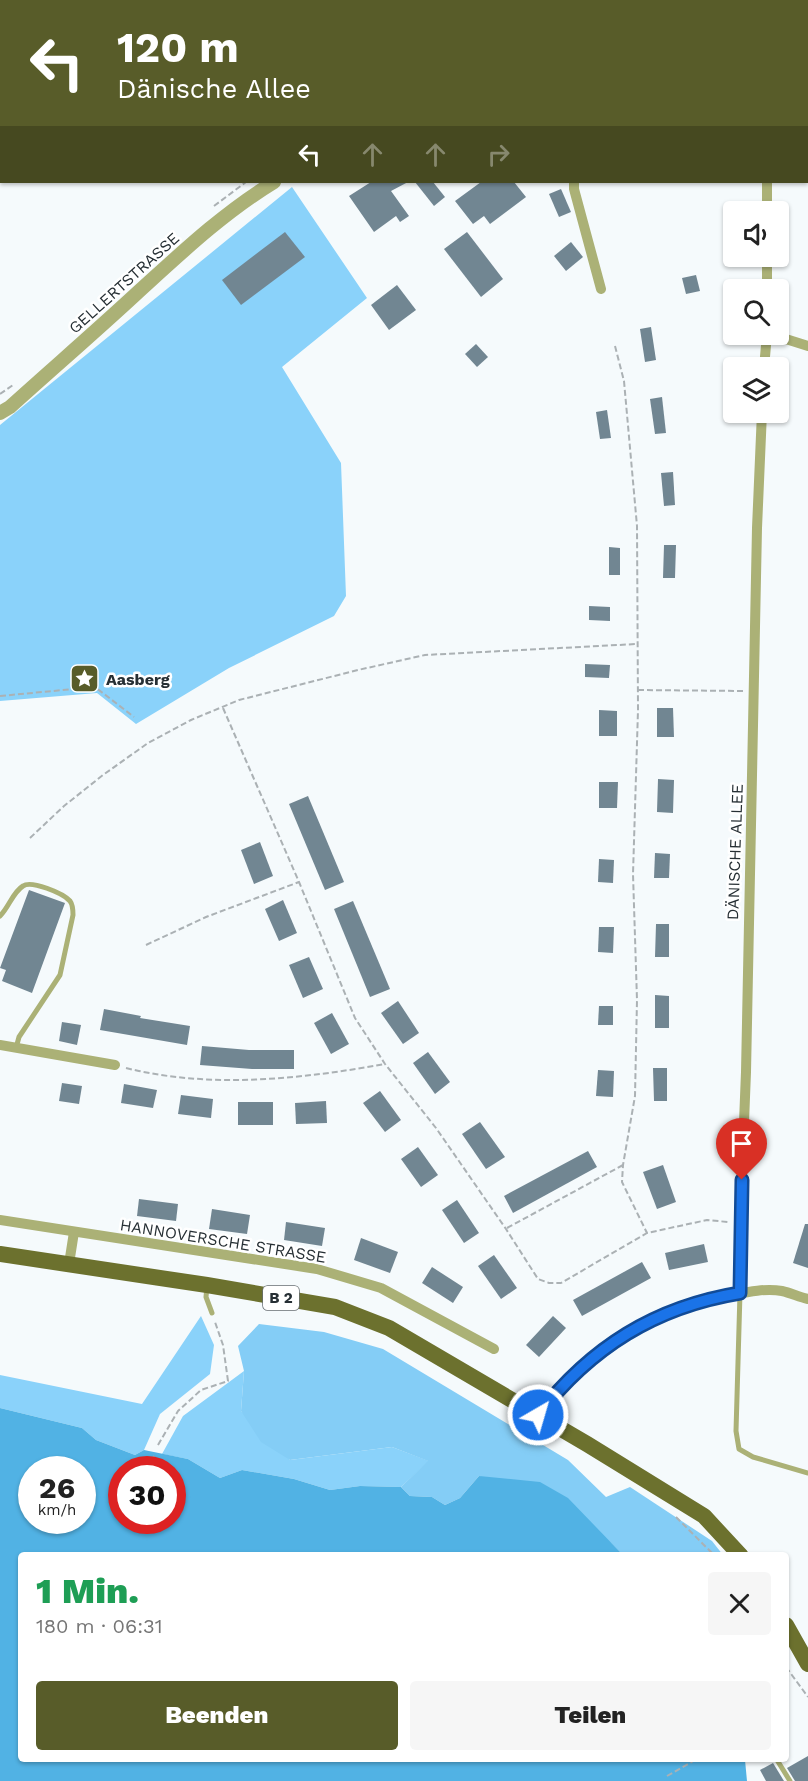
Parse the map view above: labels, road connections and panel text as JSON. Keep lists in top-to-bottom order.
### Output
{
  "streets": {
    "main road": ["B 2"],
    "street": ["GELLERTSTRASSE", "DÄNISCHE ALLEE", "HANNOVERSCHE STRASSE"]
  },
  "places": {
    "place": ["Aasberg"]
  },
  "page": {
    "turn": ["120 m", "Dänische Allee"],
    "speed": "26 km/h",
    "limit": "30",
    "heading": ["1 Min.", "180 m · 06:31"],
    "buttons": ["Beenden", "Teilen"]
  }
}
